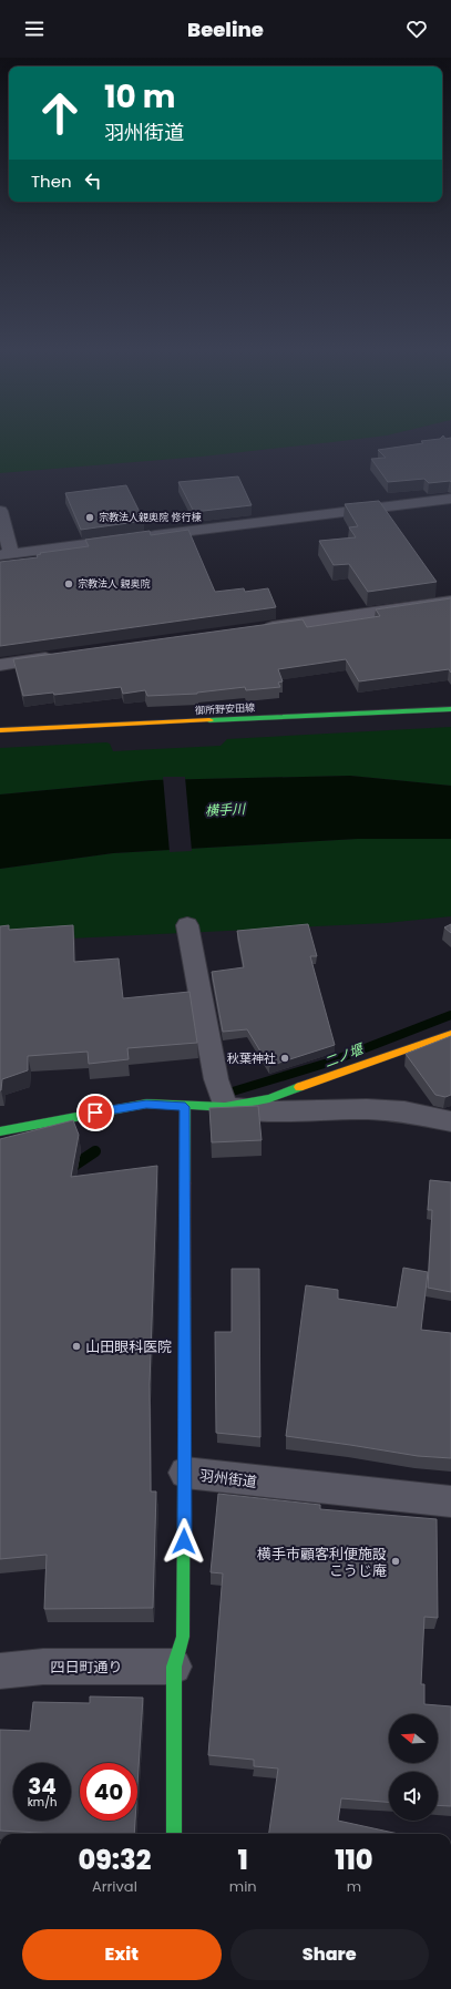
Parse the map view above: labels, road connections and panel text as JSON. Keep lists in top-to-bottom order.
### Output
{
  "streets": {
    "street": ["御所野安田線", "羽州街道", "四日町通り"]
  },
  "water": ["横手川", "二ノ堰"],
  "places": [
    "宗教法人親奥院 修行棟",
    "宗教法人 親奥院",
    "秋葉神社",
    "山田眼科医院",
    "横手市顧客利便施設 こうじ庵"
  ],
  "north": "left",
  "page": {
    "header": "Beeline",
    "turn": ["10 m", "羽州街道"],
    "then": "Then",
    "speed": "34 km/h",
    "limit": "40",
    "eta": [
      "09:32",
      "Arrival",
      "1",
      "min",
      "110",
      "m"
    ],
    "buttons": ["Exit", "Share"]
  }
}
